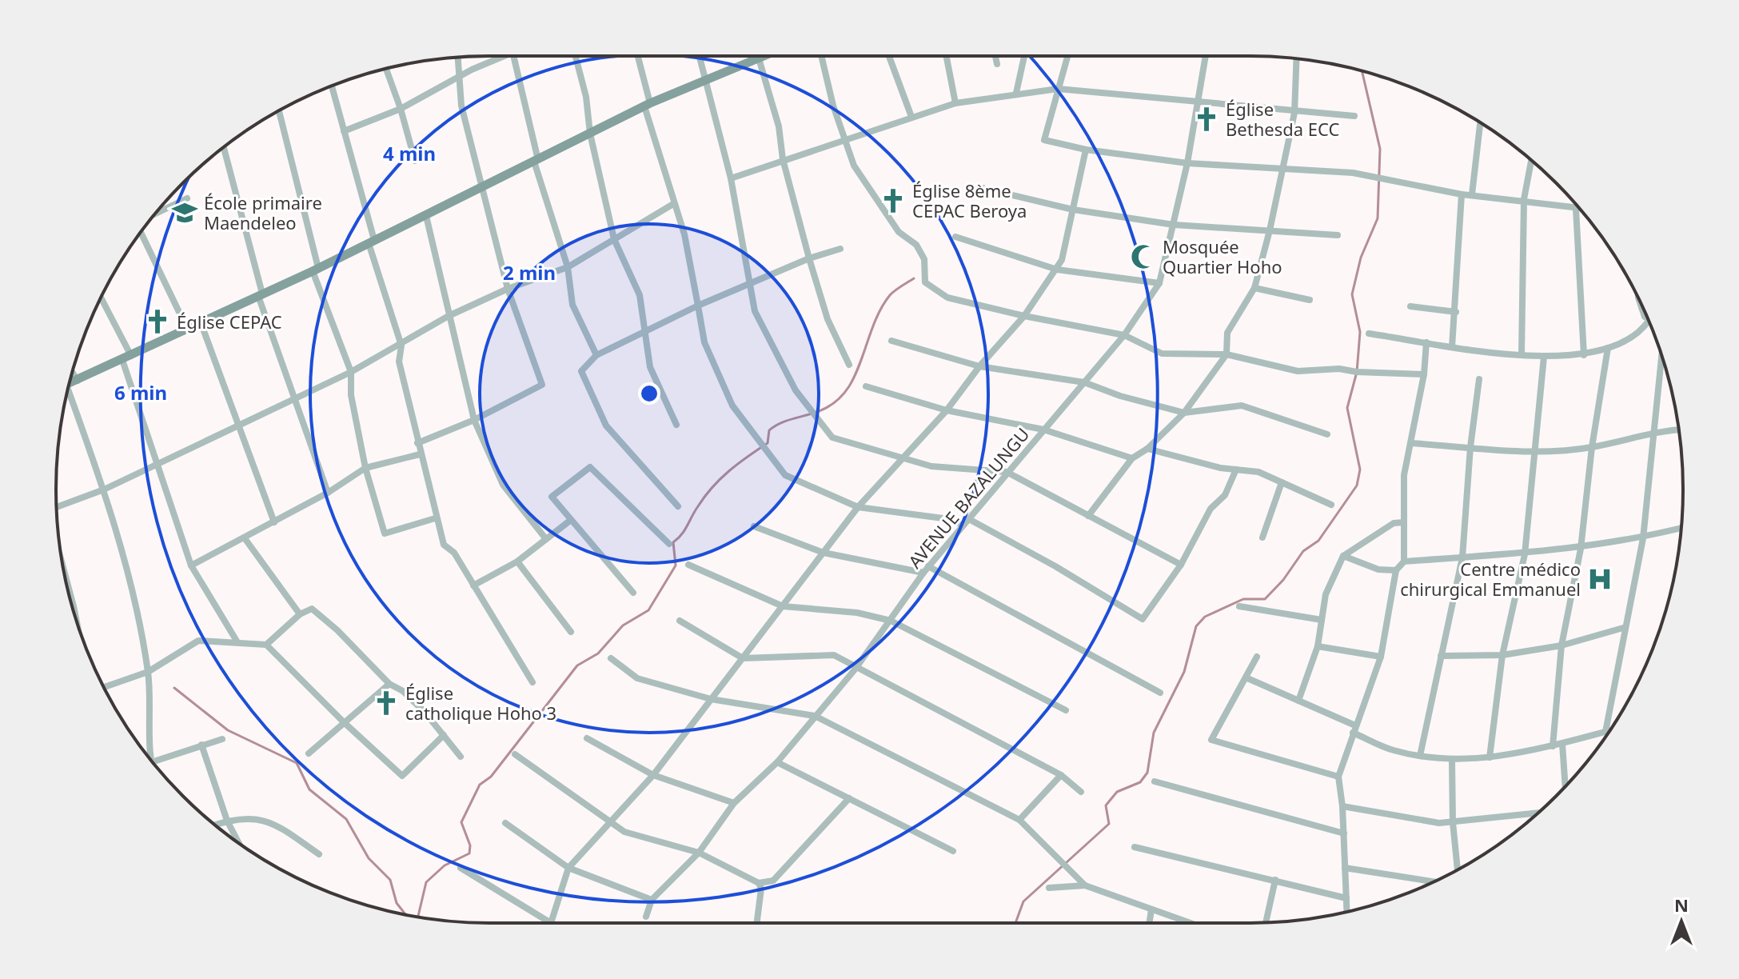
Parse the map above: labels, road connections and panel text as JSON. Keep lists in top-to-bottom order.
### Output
{
  "streets": {
    "street": ["AVENUE BAZALUNGU"]
  },
  "places": {
    "church": [
      "Église Bethesda ECC",
      "Église 8ème CEPAC Beroya",
      "Église CEPAC",
      "Église catholique Hoho 3"
    ],
    "school or university": ["École primaire Maendeleo"],
    "mosque": ["Mosquée Quartier Hoho"],
    "hospital": ["Centre médico chirurgical Emmanuel"]
  },
  "north": "top",
  "rings": ["4 min", "2 min", "6 min"]
}
